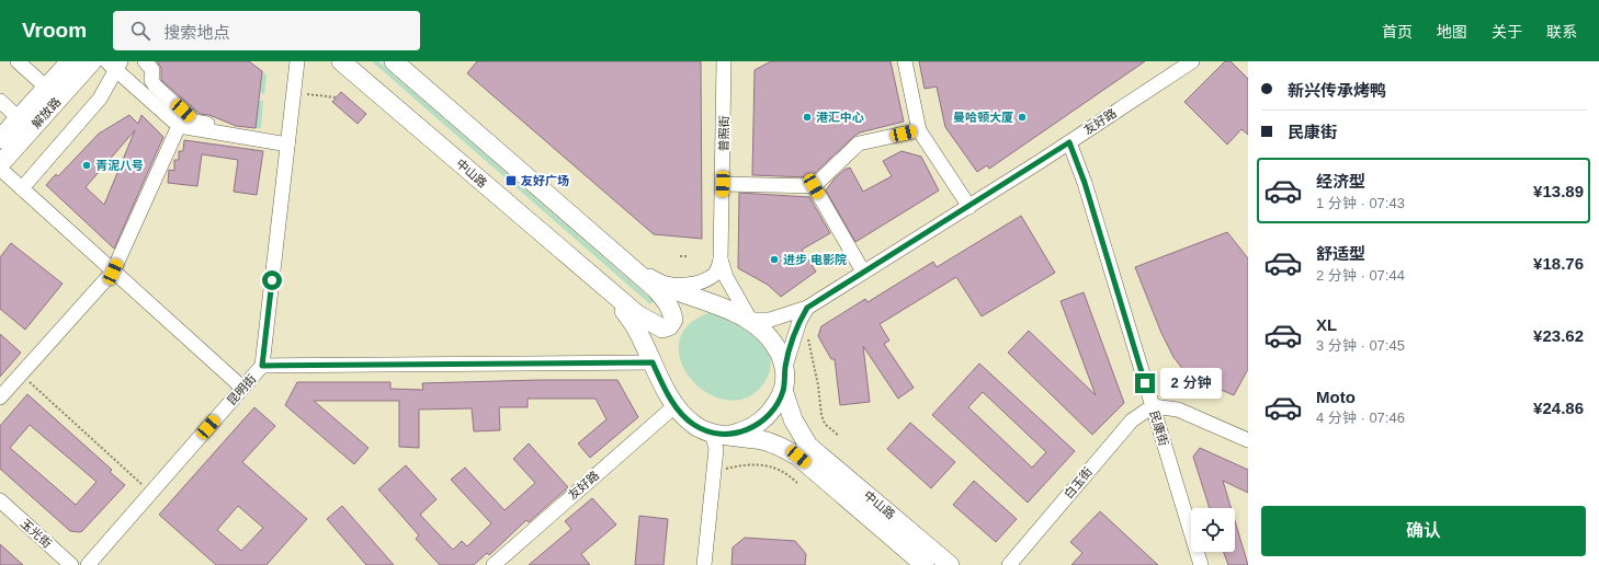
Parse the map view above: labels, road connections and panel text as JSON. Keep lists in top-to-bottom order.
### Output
{
  "streets": {
    "main road": ["解放路", "中山路"],
    "street": [
      "友好路",
      "普照街",
      "昆明街",
      "民康街",
      "白玉街",
      "玉光街"
    ]
  },
  "crossings": [
    ["友好路", "民康街"],
    ["民康街", "白玉街"]
  ],
  "places": {
    "other": [
      "港汇中心",
      "曼哈顿大厦",
      "青泥八号",
      "进步 电影院"
    ],
    "transit": ["友好广场"]
  },
  "page": {
    "header": "Vroom",
    "search": "搜索地点",
    "nav": [
      "首页",
      "地图",
      "关于",
      "联系"
    ],
    "banner": ["新兴传承烤鸭", "民康街"],
    "list": [
      {
        "name": "经济型",
        "note": "1 分钟 · 07:43",
        "value": "¥13.89"
      },
      {
        "name": "舒适型",
        "note": "2 分钟 · 07:44",
        "value": "¥18.76"
      },
      {
        "name": "XL",
        "note": "3 分钟 · 07:45",
        "value": "¥23.62"
      },
      {
        "name": "Moto",
        "note": "4 分钟 · 07:46",
        "value": "¥24.86"
      }
    ],
    "bubble": "2 分钟",
    "buttons": "确认"
  }
}
